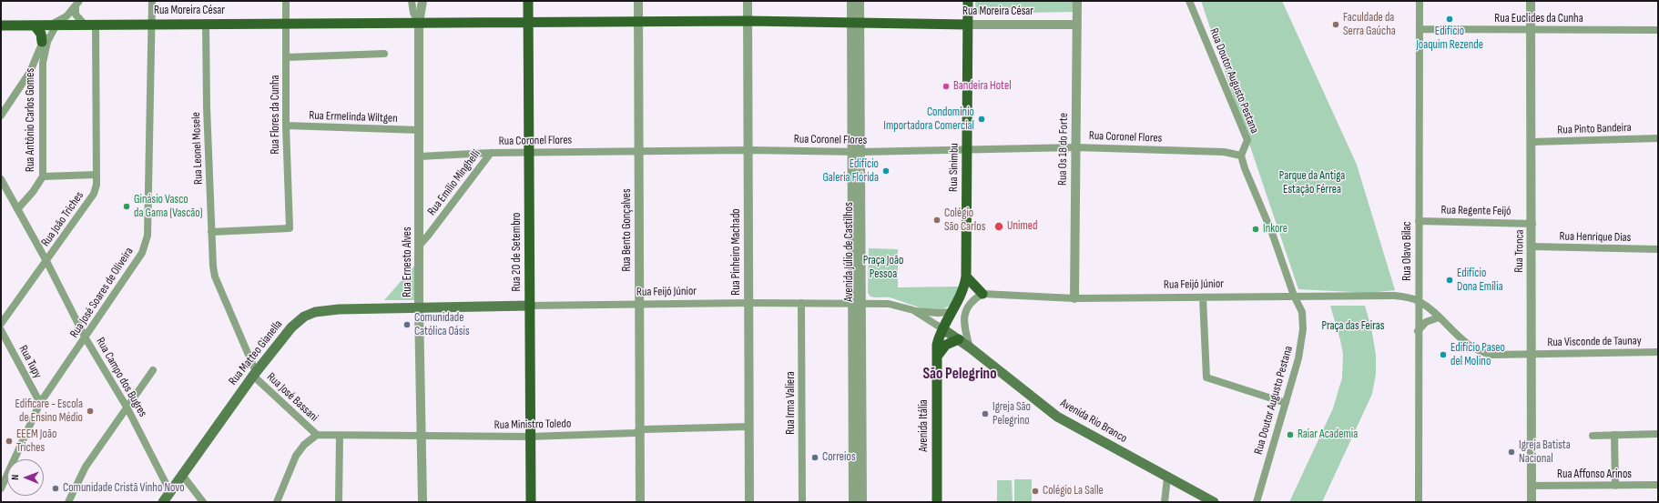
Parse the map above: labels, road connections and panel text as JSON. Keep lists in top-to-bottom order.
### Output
{
  "streets": {
    "main road": [
      "Rua Moreira César",
      "Rua Sinimbu",
      "Rua 20 de Setembro",
      "Rua Feijó Júnior",
      "Rua Matteo Gianella",
      "Avenida Rio Branco",
      "Avenida Itália"
    ],
    "street": [
      "Rua Euclides da Cunha",
      "Rua Doutor Augusto Pestana",
      "Rua Flores da Cunha",
      "Rua Ermelinda Wiltgen",
      "Rua Antônio Carlos Gomes",
      "Rua Pinto Bandeira",
      "Rua Coronel Flores",
      "Rua Leonel Mosele",
      "Rua Os 18 do Forte",
      "Rua Emílio Minghelli",
      "Rua Regente Feijó",
      "Rua João Triches",
      "Rua Bento Gonçalves",
      "Rua Henrique Dias",
      "Rua Olavo Bilac",
      "Rua Tronca",
      "Rua Pinheiro Machado",
      "Avenida Júlio de Castilhos",
      "Rua Ernesto Alves",
      "Rua José Soares de Oliveira",
      "Rua Visconde de Taunay",
      "Rua Tupy",
      "Rua Campo dos Bugres",
      "Rua José Bassani",
      "Rua Irma Valiera",
      "Rua Ministro Toledo",
      "Rua Affonso Arinos"
    ]
  },
  "crossings": [
    ["Rua Moreira César", "Rua Flores da Cunha"],
    ["Rua Moreira César", "Rua Antônio Carlos Gomes"],
    ["Rua Moreira César", "Rua Leonel Mosele"],
    ["Rua Moreira César", "Rua Os 18 do Forte"],
    ["Rua Moreira César", "Rua Sinimbu"],
    ["Rua Moreira César", "Rua João Triches"],
    ["Rua Moreira César", "Rua Bento Gonçalves"],
    ["Rua Moreira César", "Rua 20 de Setembro"],
    ["Rua Moreira César", "Rua Pinheiro Machado"],
    ["Rua Moreira César", "Avenida Júlio de Castilhos"],
    ["Rua Moreira César", "Rua Ernesto Alves"],
    ["Rua Moreira César", "Rua José Soares de Oliveira"],
    ["Rua Euclides da Cunha", "Rua Olavo Bilac"],
    ["Rua Euclides da Cunha", "Rua Tronca"],
    ["Rua Doutor Augusto Pestana", "Rua Coronel Flores"],
    ["Rua Doutor Augusto Pestana", "Rua Feijó Júnior"],
    ["Rua Flores da Cunha", "Rua Ermelinda Wiltgen"],
    ["Rua Flores da Cunha", "Rua Leonel Mosele"],
    ["Rua Ermelinda Wiltgen", "Rua Ernesto Alves"],
    ["Rua Antônio Carlos Gomes", "Rua Campo dos Bugres"],
    ["Rua Pinto Bandeira", "Rua Tronca"],
    ["Rua Coronel Flores", "Rua Os 18 do Forte"],
    ["Rua Coronel Flores", "Rua Sinimbu"],
    ["Rua Coronel Flores", "Rua Emílio Minghelli"],
    ["Rua Coronel Flores", "Rua Bento Gonçalves"],
    ["Rua Coronel Flores", "Rua 20 de Setembro"],
    ["Rua Coronel Flores", "Rua Pinheiro Machado"],
    ["Rua Coronel Flores", "Avenida Júlio de Castilhos"],
    ["Rua Coronel Flores", "Rua Ernesto Alves"],
    ["Rua Leonel Mosele", "Rua Matteo Gianella"],
    ["Rua Leonel Mosele", "Rua José Bassani"],
    ["Rua Os 18 do Forte", "Rua Feijó Júnior"],
    ["Rua Sinimbu", "Rua Feijó Júnior"],
    ["Rua Sinimbu", "Avenida Rio Branco"],
    ["Rua Sinimbu", "Avenida Itália"],
    ["Rua Emílio Minghelli", "Rua Ernesto Alves"],
    ["Rua Regente Feijó", "Rua Olavo Bilac"],
    ["Rua Regente Feijó", "Rua Tronca"],
    ["Rua João Triches", "Rua Campo dos Bugres"],
    ["Rua Bento Gonçalves", "Rua Feijó Júnior"],
    ["Rua Bento Gonçalves", "Rua Ministro Toledo"],
    ["Rua Henrique Dias", "Rua Tronca"],
    ["Rua Olavo Bilac", "Rua Feijó Júnior"],
    ["Rua Tronca", "Rua Feijó Júnior"],
    ["Rua Tronca", "Rua Visconde de Taunay"],
    ["Rua Tronca", "Rua Affonso Arinos"],
    ["Rua 20 de Setembro", "Rua Feijó Júnior"],
    ["Rua 20 de Setembro", "Rua Ministro Toledo"],
    ["Rua Pinheiro Machado", "Rua Feijó Júnior"],
    ["Rua Pinheiro Machado", "Rua Ministro Toledo"],
    ["Avenida Júlio de Castilhos", "Rua Feijó Júnior"],
    ["Rua Ernesto Alves", "Rua Feijó Júnior"],
    ["Rua Ernesto Alves", "Rua Matteo Gianella"],
    ["Rua Ernesto Alves", "Rua Ministro Toledo"],
    ["Rua Feijó Júnior", "Rua Visconde de Taunay"],
    ["Rua Feijó Júnior", "Rua Matteo Gianella"],
    ["Rua Feijó Júnior", "Rua Irma Valiera"],
    ["Rua Feijó Júnior", "Avenida Rio Branco"],
    ["Rua Feijó Júnior", "Avenida Itália"],
    ["Rua José Soares de Oliveira", "Rua Tupy"],
    ["Rua José Soares de Oliveira", "Rua Campo dos Bugres"],
    ["Rua Matteo Gianella", "Rua Campo dos Bugres"],
    ["Rua Matteo Gianella", "Rua José Bassani"],
    ["Rua José Bassani", "Rua Ministro Toledo"],
    ["Avenida Rio Branco", "Avenida Itália"]
  ],
  "districts": ["São Pelegrino"],
  "parks": ["Parque da Antiga Estação Férrea", "Praça João Pessoa", "Praça das Feiras"],
  "places": [
    "Edifício Joaquim Rezende",
    "Faculdade da Serra Gaúcha",
    "Bandeira Hotel",
    "Condomínio Importadora Comercial",
    "Edifício Galeria Flórida",
    "Ginásio Vasco da Gama (Vascão)",
    "Colégio São Carlos",
    "Unimed",
    "Inkore",
    "Edifício Dona Emília",
    "Comunidade Católica Oásis",
    "Edifício Paseo del Molino",
    "Edificare - Escola de Ensino Médio",
    "Igreja São Pelegrino",
    "Raiar Academia",
    "EEEM João Triches",
    "Igreja Batista Nacional",
    "Correios",
    "Comunidade Cristã Vinho Novo",
    "Colégio La Salle"
  ],
  "north": "left"
}
